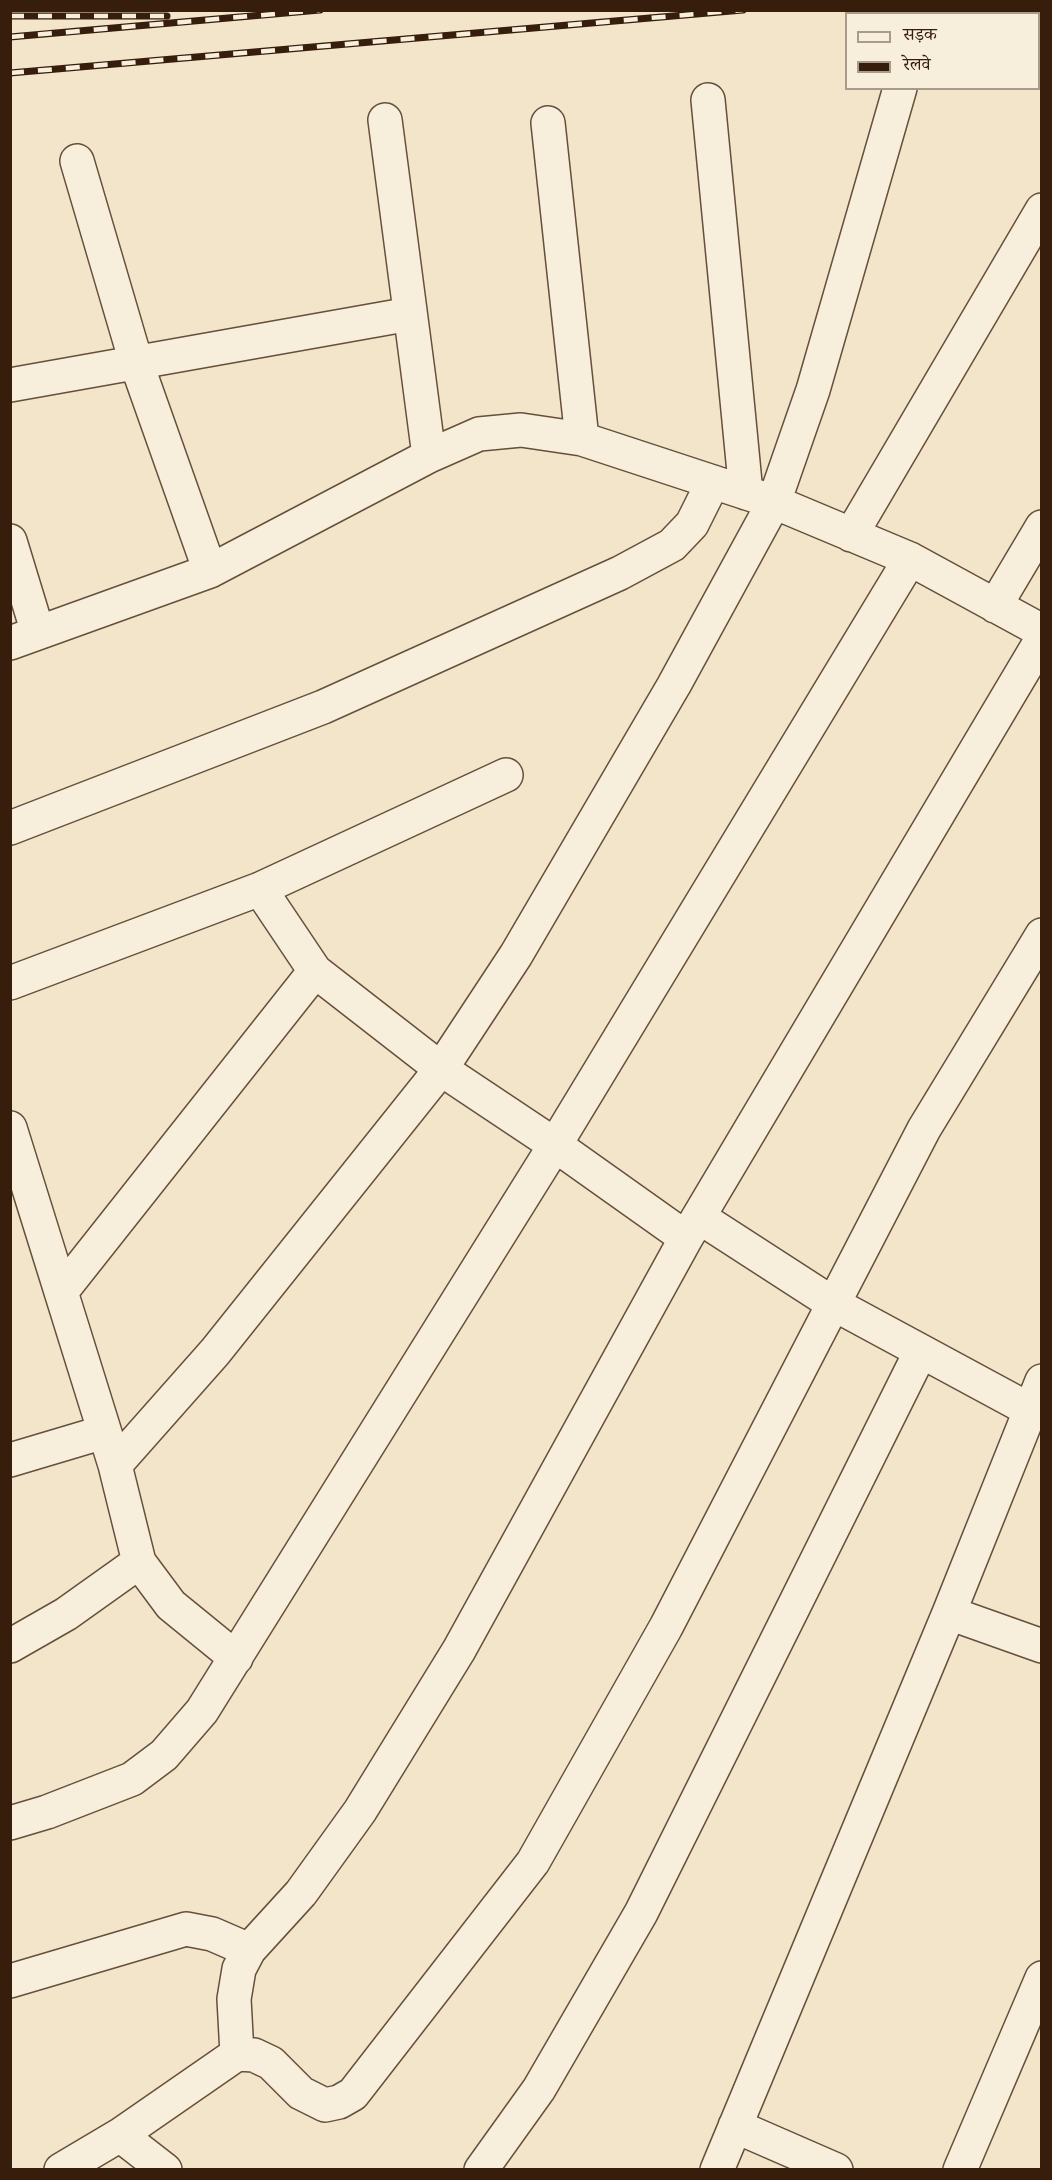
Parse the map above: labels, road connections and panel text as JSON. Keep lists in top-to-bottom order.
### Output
{
  "legend": ["सड़क", "रेलवे"]
}
